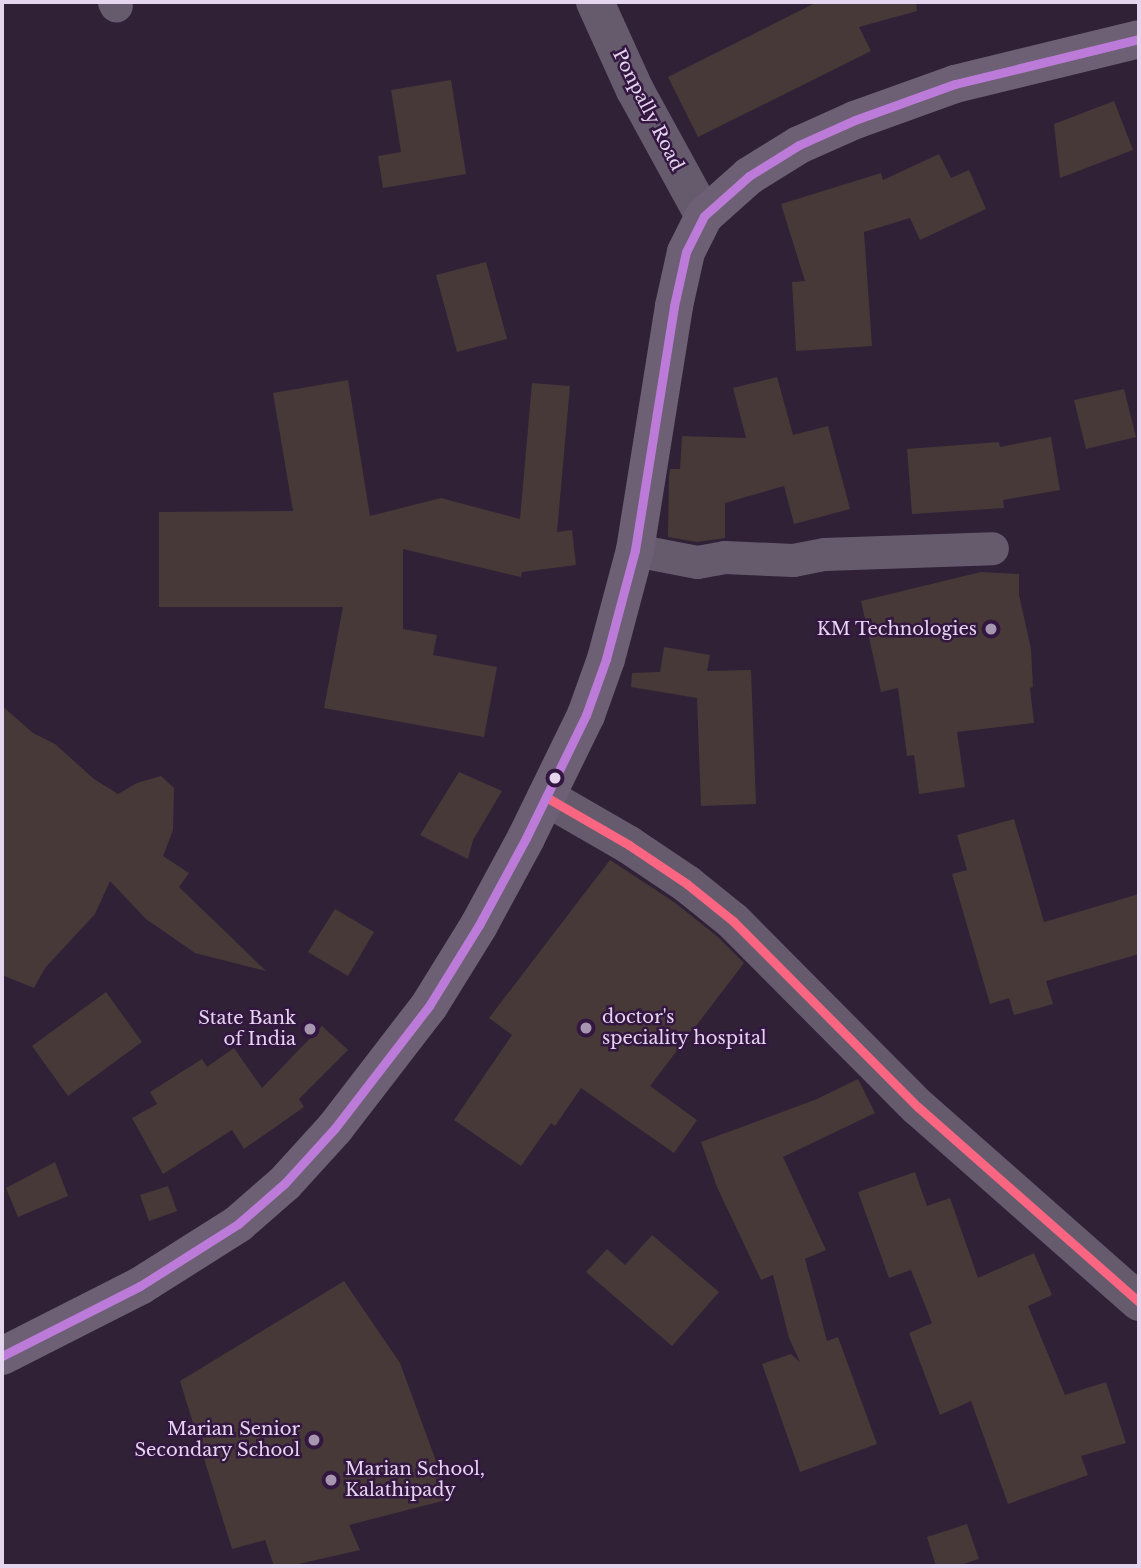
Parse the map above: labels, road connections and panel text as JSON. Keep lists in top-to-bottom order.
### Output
{
  "streets": {
    "main road": ["Ponpally Road"]
  },
  "places": [
    "KM Technologies",
    "doctor's speciality hospital",
    "State Bank of India",
    "Marian Senior Secondary School",
    "Marian School, Kalathipady"
  ]
}
